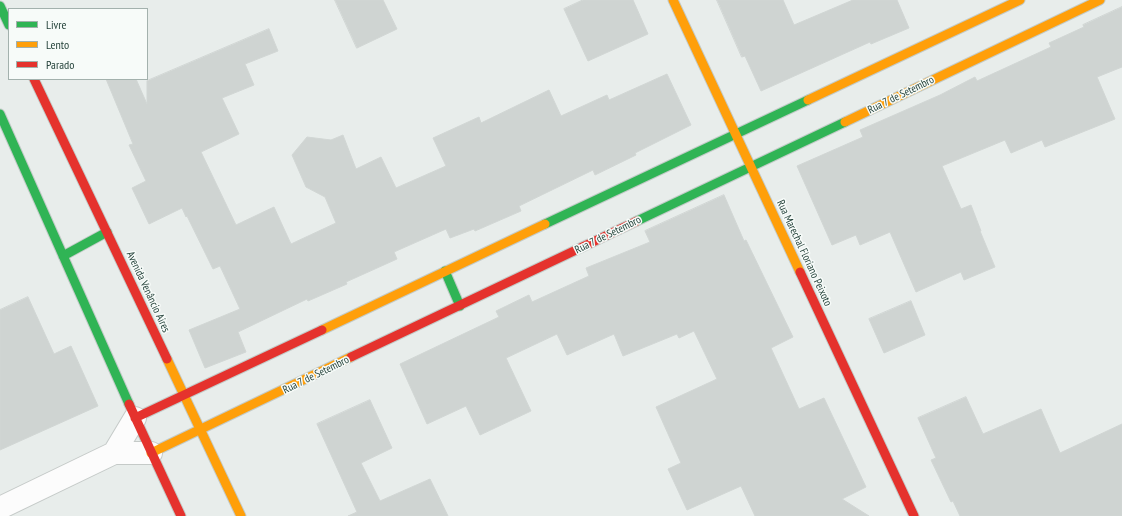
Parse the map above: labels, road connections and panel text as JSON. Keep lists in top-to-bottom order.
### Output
{
  "streets": {
    "street": ["Rua 7 de Setembro", "Rua Marechal Floriano Peixoto", "Avenida Venâncio Aires"]
  },
  "crossings": [
    ["Rua 7 de Setembro", "Rua Marechal Floriano Peixoto"],
    ["Rua 7 de Setembro", "Avenida Venâncio Aires"]
  ],
  "legend": ["Livre", "Lento", "Parado"]
}
